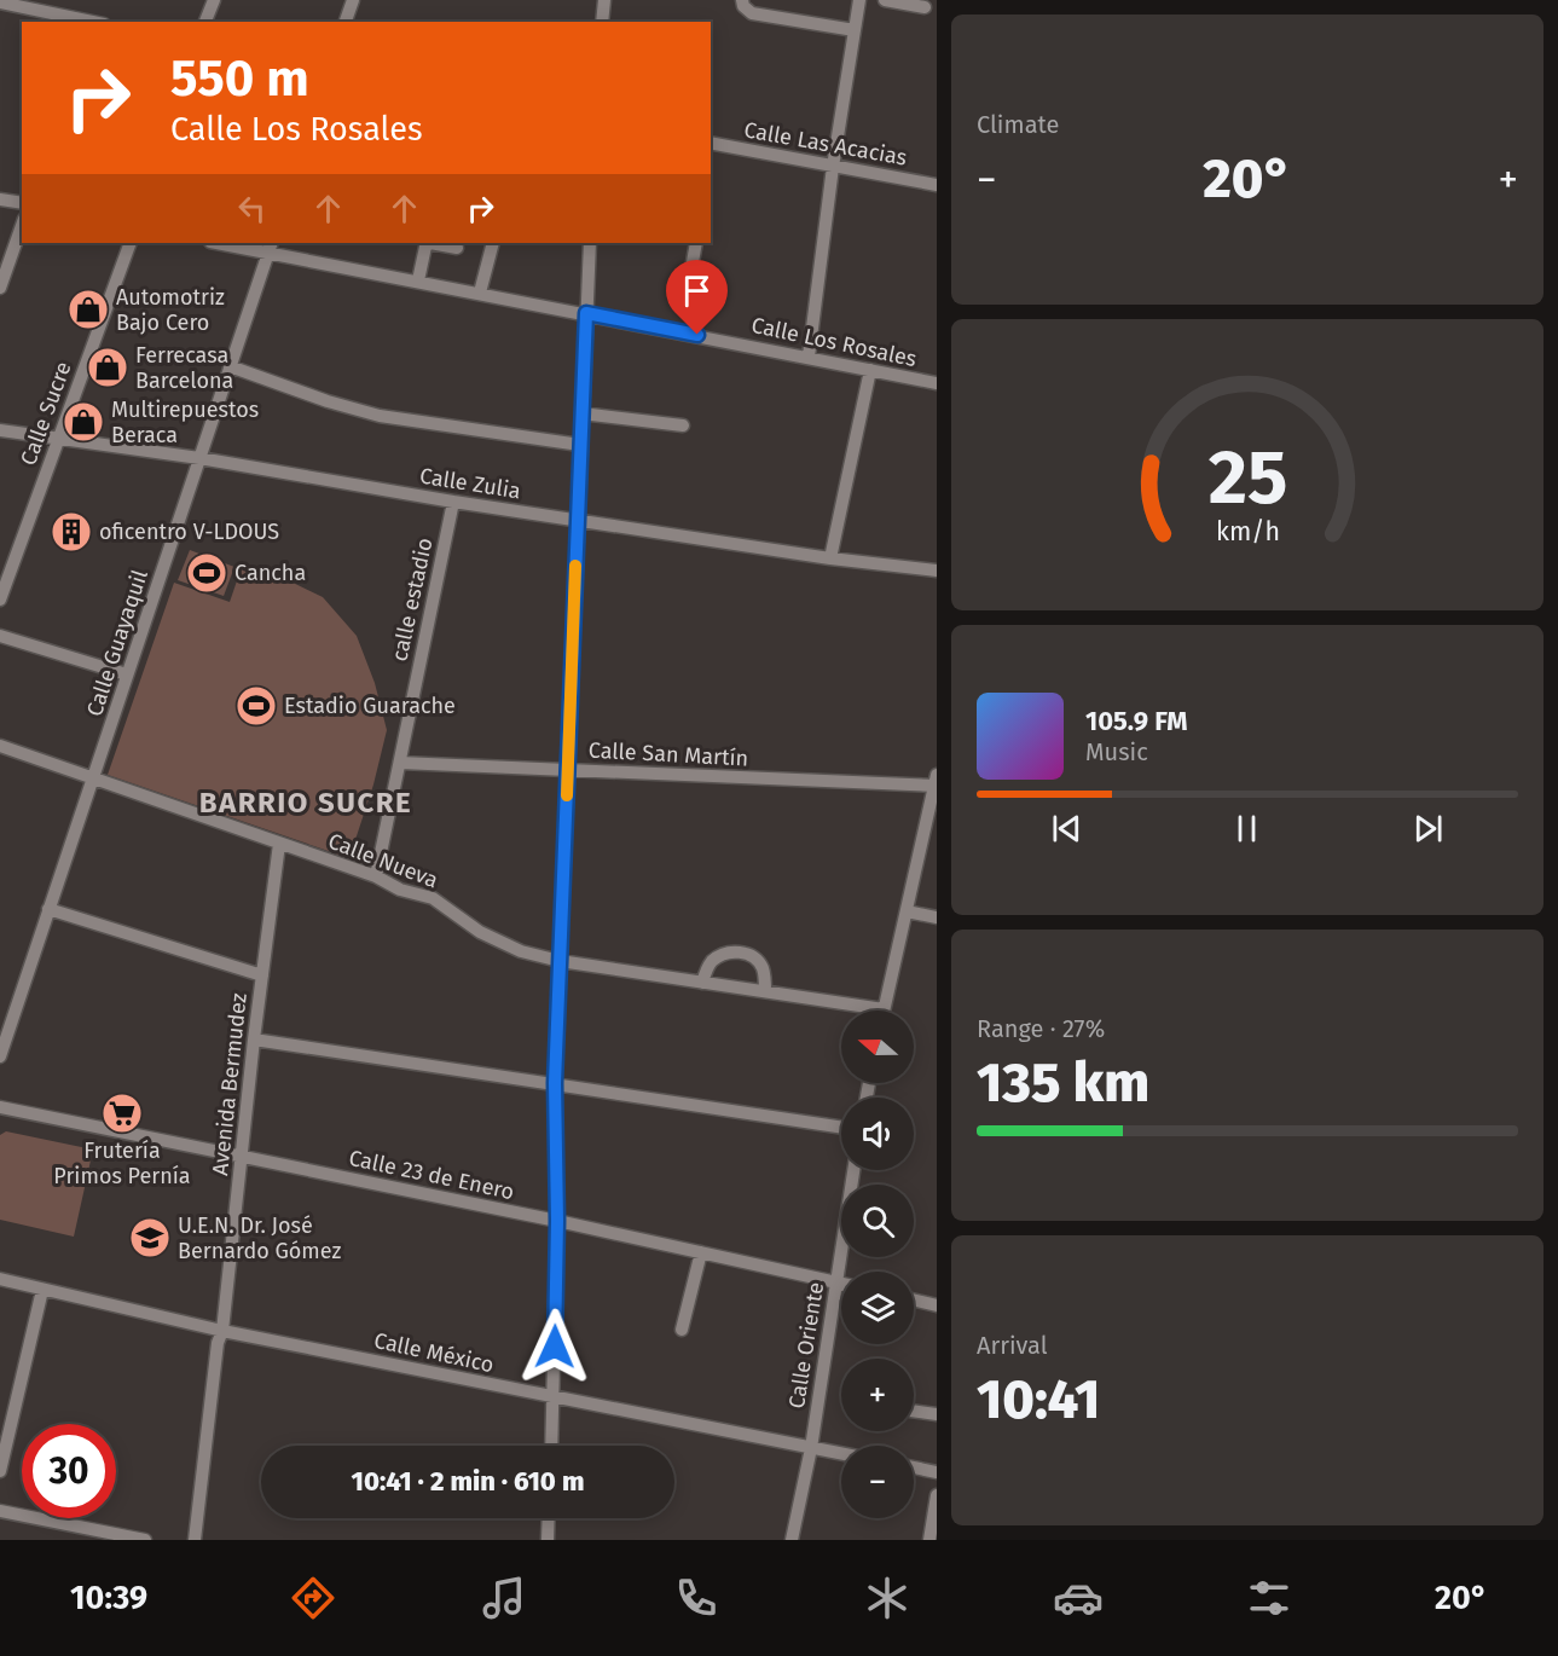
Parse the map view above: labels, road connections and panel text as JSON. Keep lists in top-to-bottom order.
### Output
{
  "streets": {
    "street": [
      "Calle Las Acacias",
      "Calle Los Rosales",
      "Calle Sucre",
      "Calle Zulia",
      "calle estadio",
      "Calle Guayaquil",
      "Calle San Martín",
      "Calle Nueva",
      "Avenida Bermudez",
      "Calle 23 de Enero",
      "Calle Oriente",
      "Calle México"
    ]
  },
  "crossings": [
    ["Calle Los Rosales", "Calle Guayaquil"],
    ["Calle Sucre", "Calle Zulia"],
    ["Calle Zulia", "calle estadio"],
    ["Calle Zulia", "Calle Guayaquil"],
    ["calle estadio", "Calle San Martín"],
    ["calle estadio", "Calle Nueva"],
    ["Calle Guayaquil", "Calle Nueva"],
    ["Calle Nueva", "Avenida Bermudez"],
    ["Avenida Bermudez", "Calle 23 de Enero"],
    ["Avenida Bermudez", "Calle México"],
    ["Calle 23 de Enero", "Calle Oriente"],
    ["Calle Oriente", "Calle México"]
  ],
  "districts": ["BARRIO SUCRE"],
  "places": {
    "shop": ["Automotriz Bajo Cero", "Ferrecasa Barcelona", "Multirepuestos Beraca"],
    "building": ["oficentro V-LDOUS"],
    "sports": ["Cancha", "Estadio Guarache"],
    "supermarket": ["Frutería Primos Pernía"],
    "school or university": ["U.E.N. Dr. José Bernardo Gómez"]
  },
  "north": "left",
  "page": {
    "tile": [
      "Climate",
      ["Range · 27%", "135 km"],
      ["Arrival", "10:41"]
    ],
    "turn": ["550 m", "Calle Los Rosales"],
    "heat": ["−", "20°", "+"],
    "song": ["105.9 FM", "Music"],
    "map_buttons": ["+", "−"],
    "limit": "30",
    "trip": "10:41 · 2 min · 610 m",
    "tabs": ["10:39", "20°"],
    "gauge": ["25", "km/h"]
  }
}
